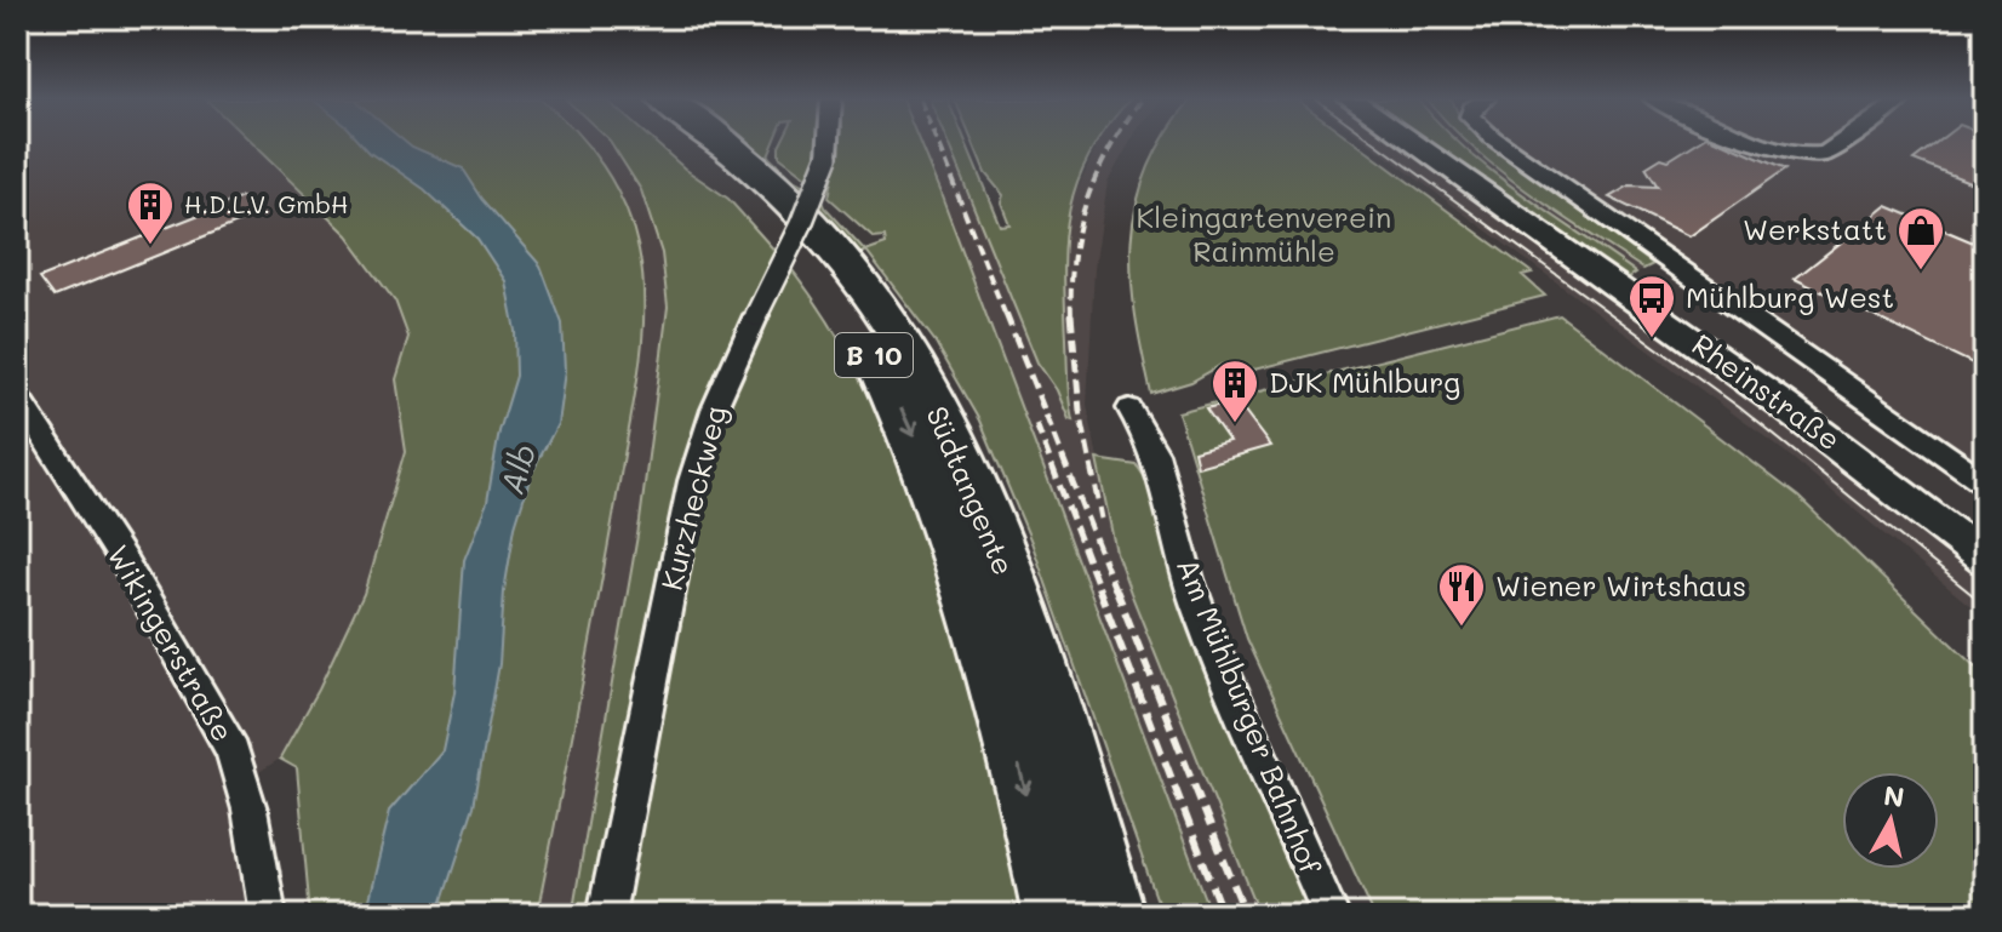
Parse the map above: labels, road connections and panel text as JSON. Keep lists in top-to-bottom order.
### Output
{
  "streets": {
    "highway": ["B 10", "Südtangente"],
    "main road": ["Rheinstraße"],
    "street": ["Kurzheckweg", "Wikingerstraße", "Am Mühlburger Bahnhof"]
  },
  "water": ["Alb"],
  "parks": ["Kleingartenverein Rainmühle"],
  "places": {
    "building": ["H.D.L.V. GmbH", "DJK Mühlburg"],
    "shop": ["Werkstatt"],
    "bus stop": ["Mühlburg West"],
    "restaurant": ["Wiener Wirtshaus"]
  },
  "north": "top"
}
